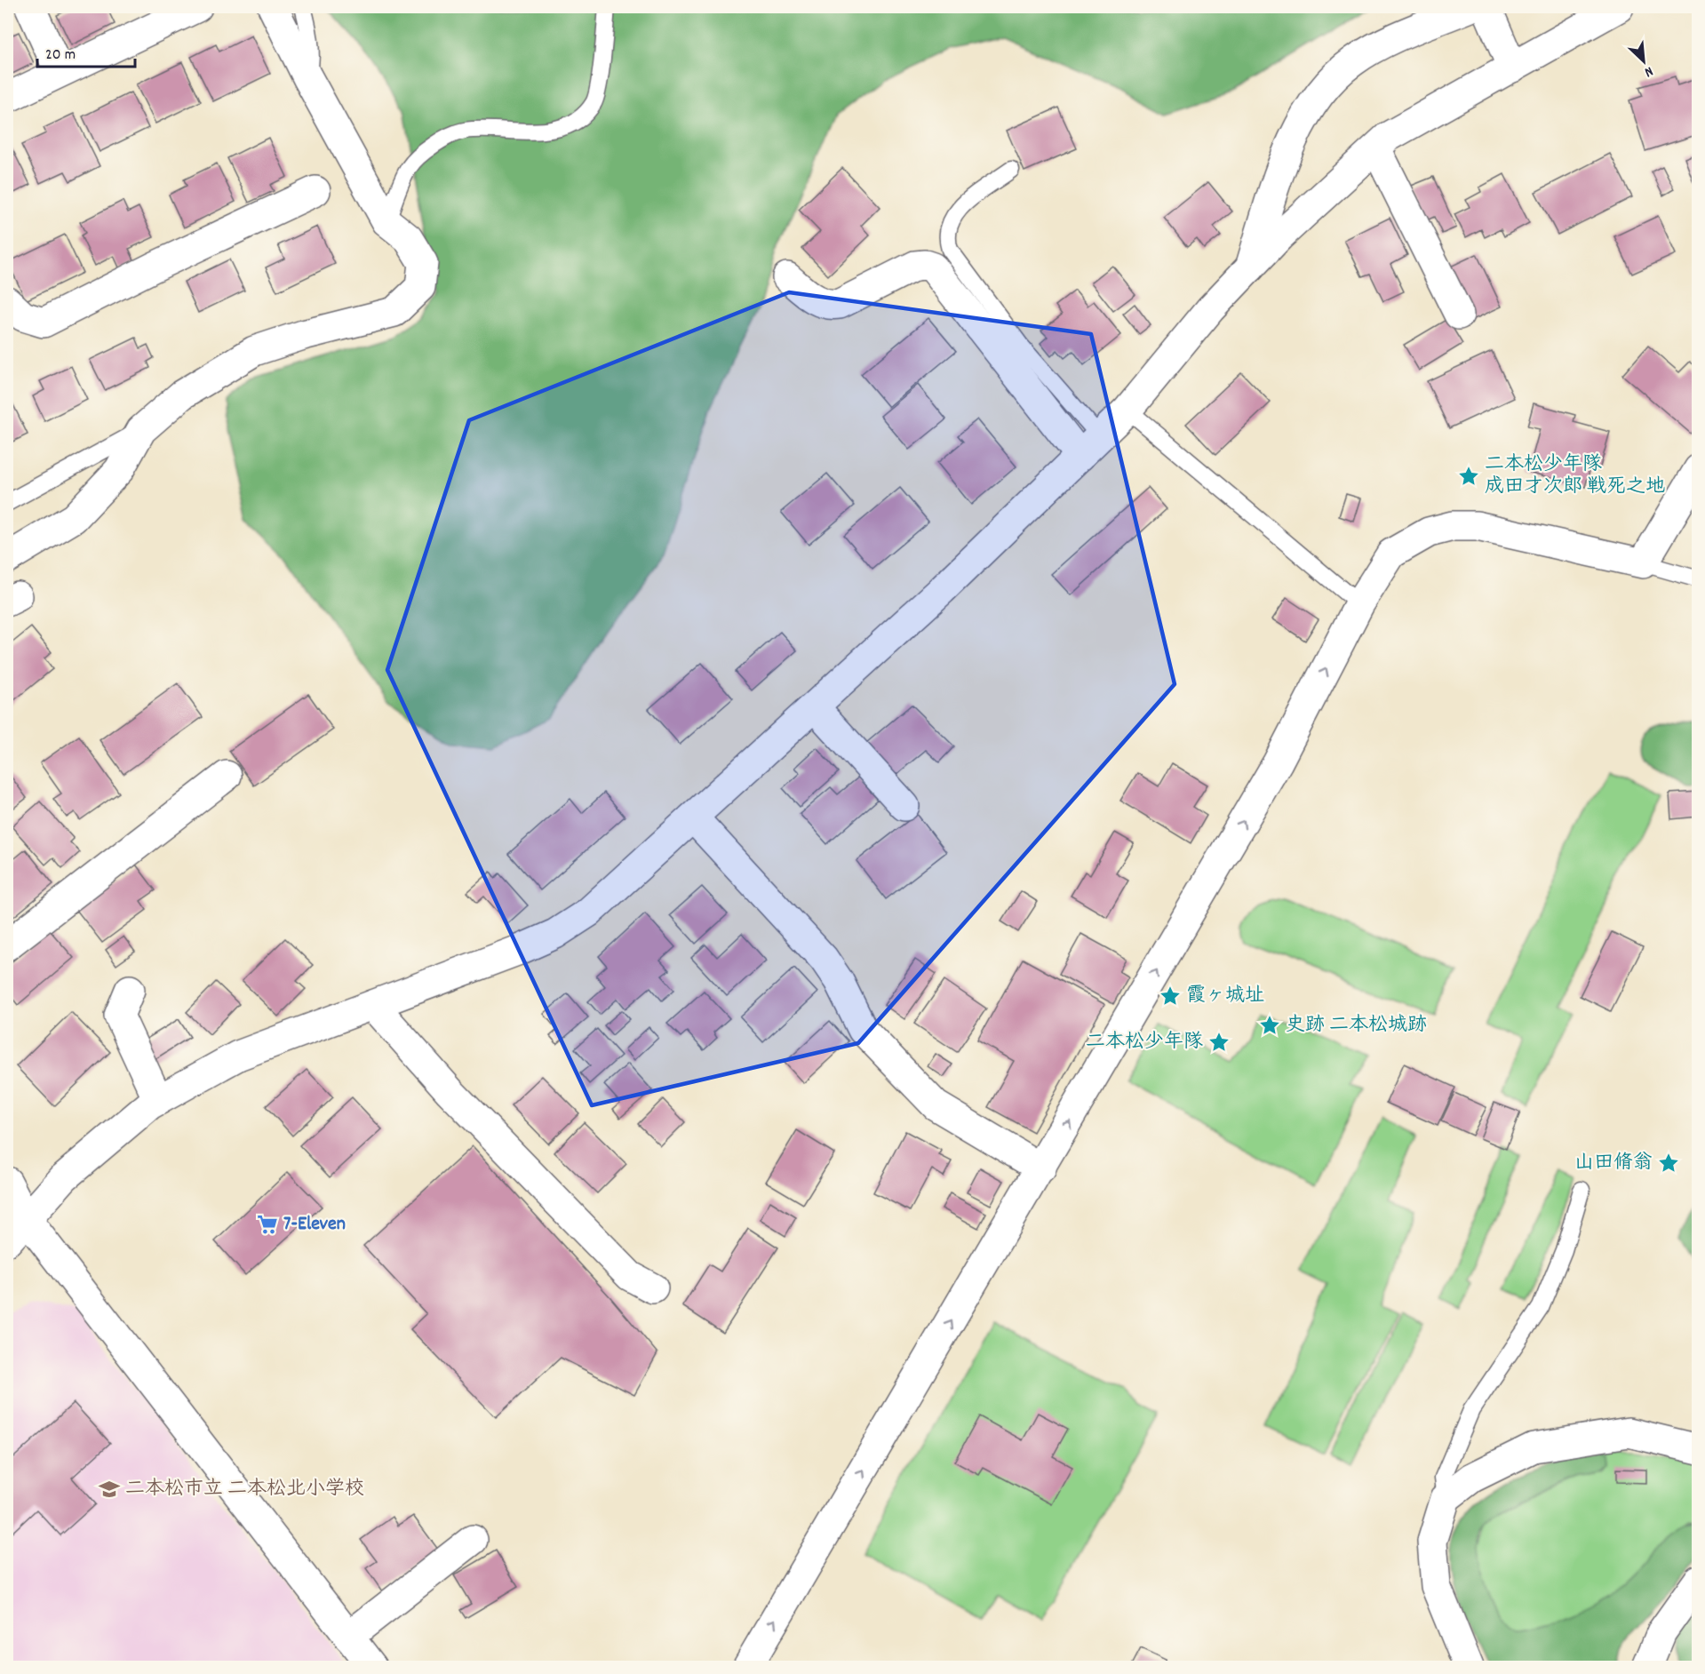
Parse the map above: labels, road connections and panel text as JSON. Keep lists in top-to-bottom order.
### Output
{
  "places": {
    "place": [
      "二本松少年隊 成田才次郎 戦死之地",
      "霞ヶ城址",
      "史跡 二本松城跡",
      "二本松少年隊",
      "山田脩翁"
    ],
    "supermarket": ["7-Eleven"],
    "school or university": ["二本松市立 二本松北小学校"]
  },
  "scale_bar": "20 m",
  "north": "bottom right"
}
